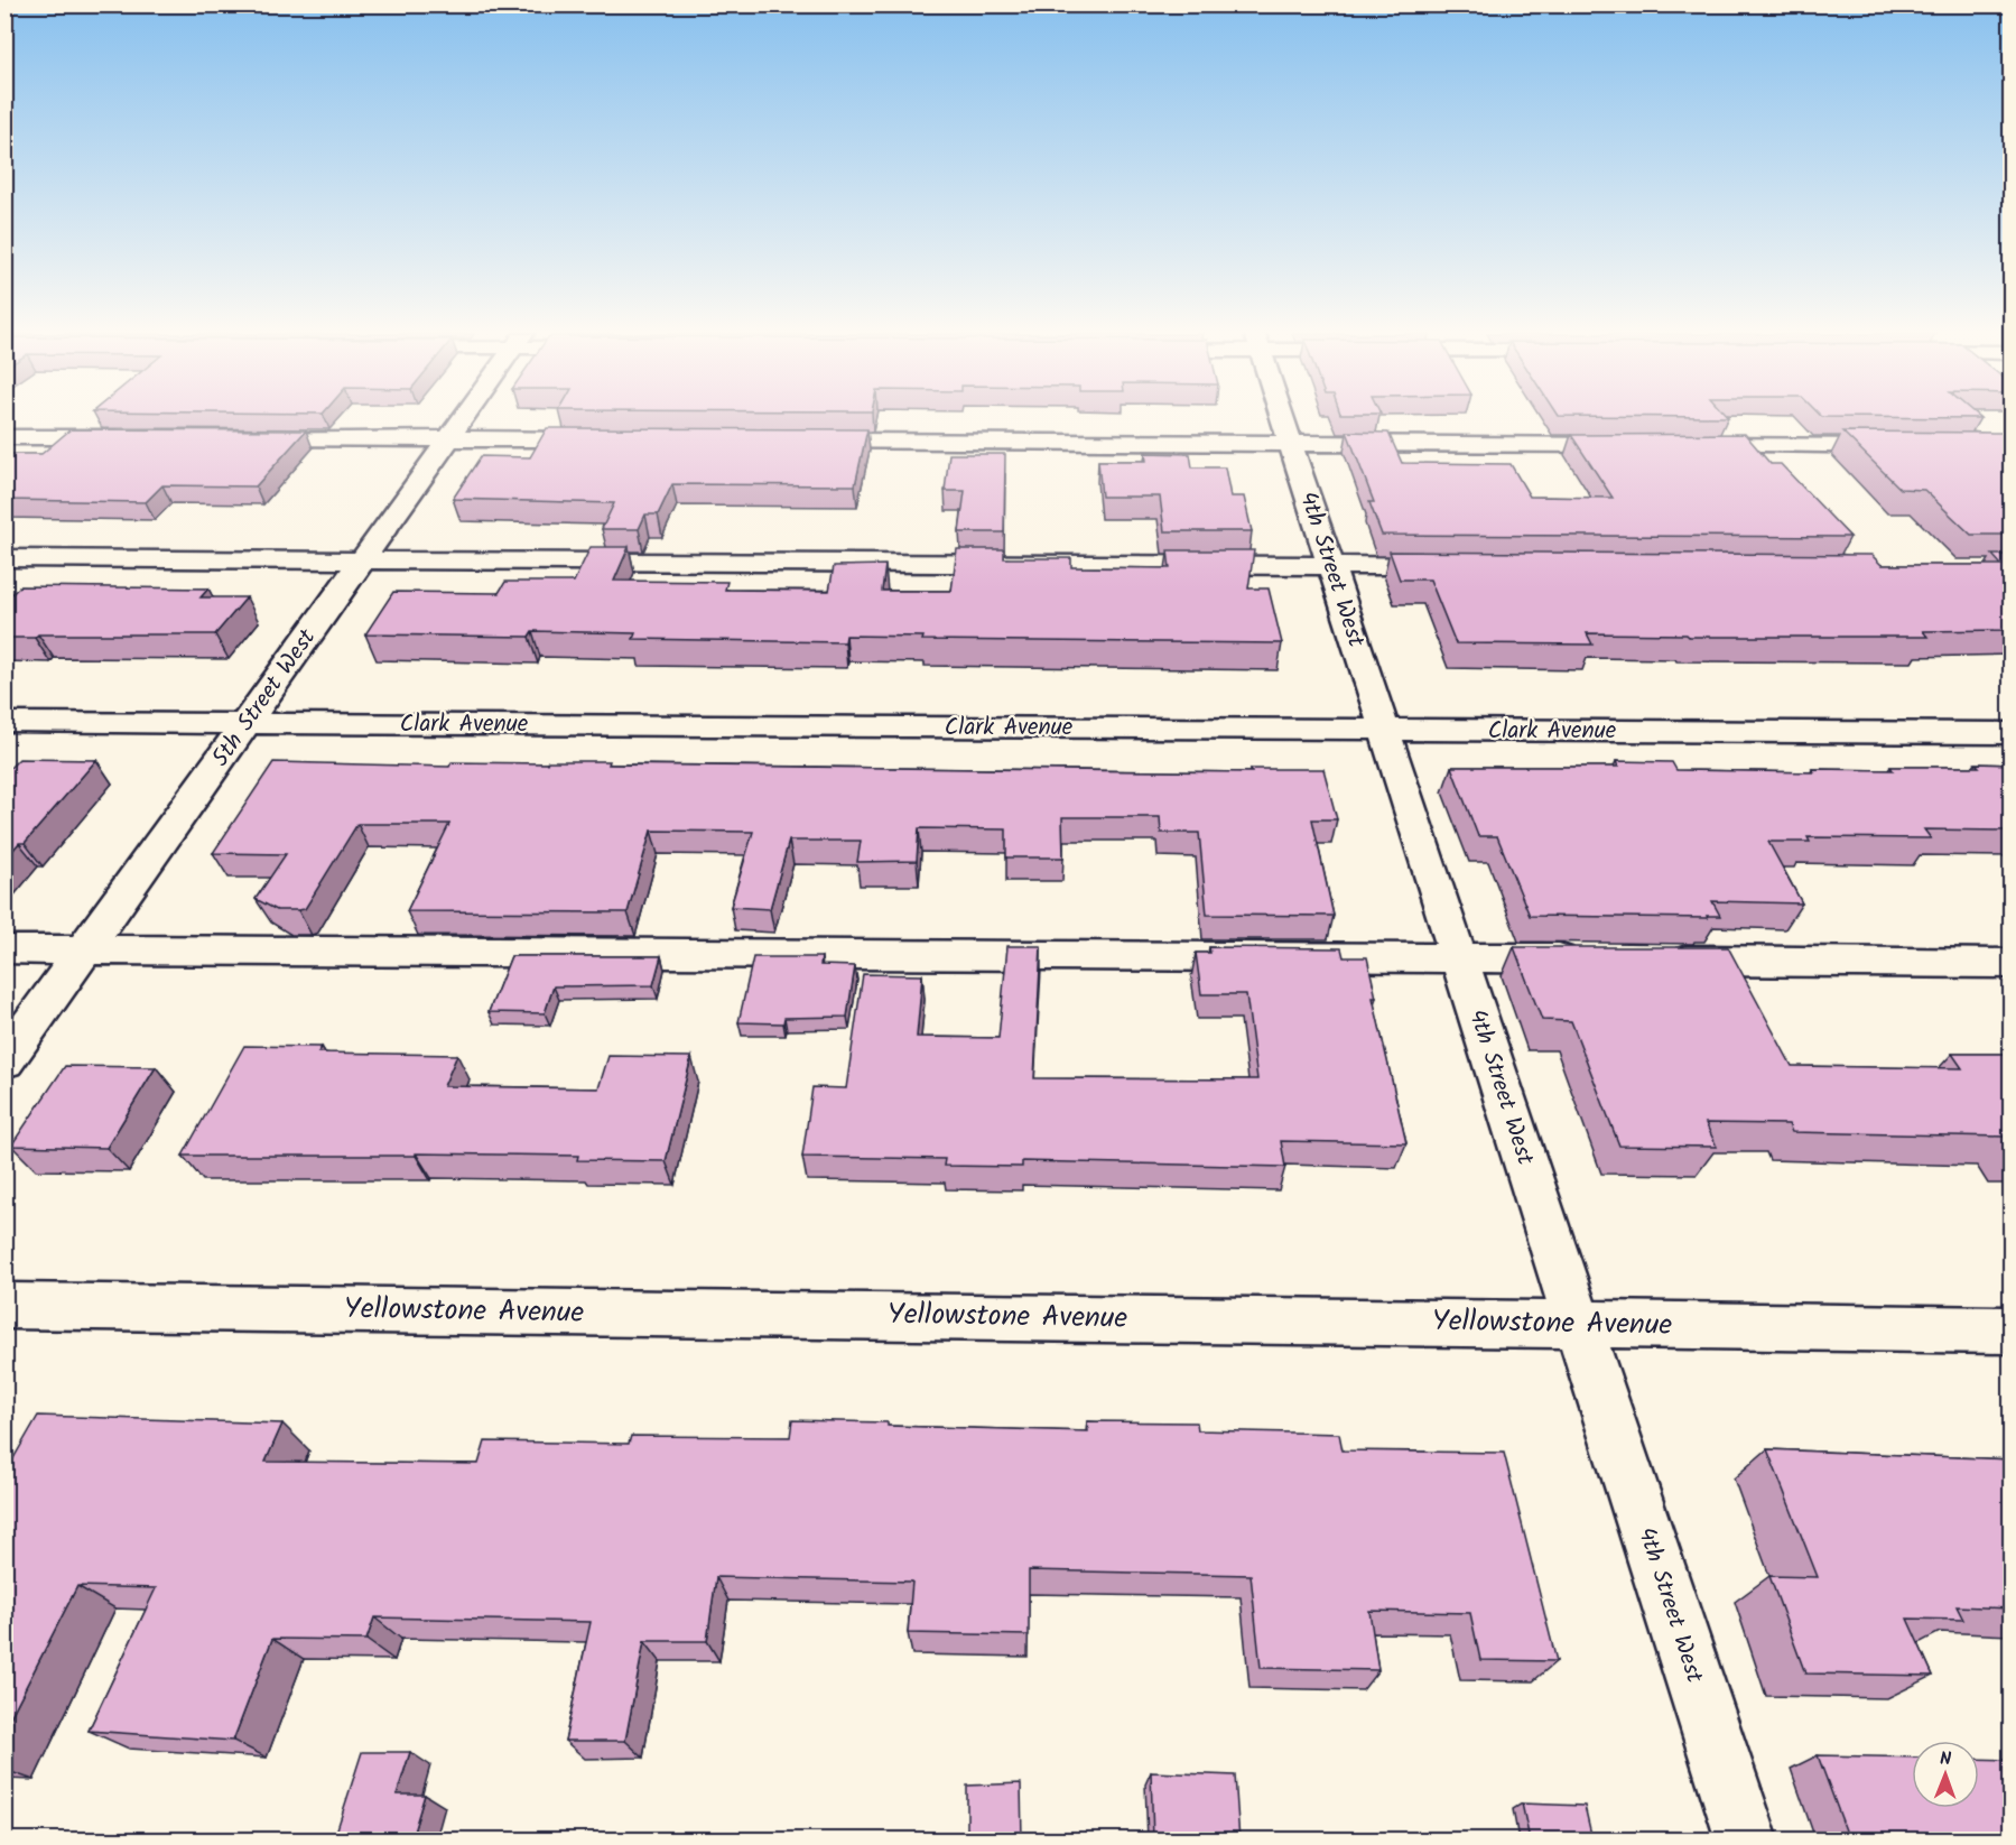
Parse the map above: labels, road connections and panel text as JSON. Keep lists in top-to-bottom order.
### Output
{
  "streets": {
    "street": [
      "4th Street West",
      "5th Street West",
      "Clark Avenue",
      "Yellowstone Avenue"
    ]
  },
  "crossings": [
    ["4th Street West", "Clark Avenue"],
    ["4th Street West", "Yellowstone Avenue"],
    ["5th Street West", "Clark Avenue"]
  ],
  "north": "top"
}
